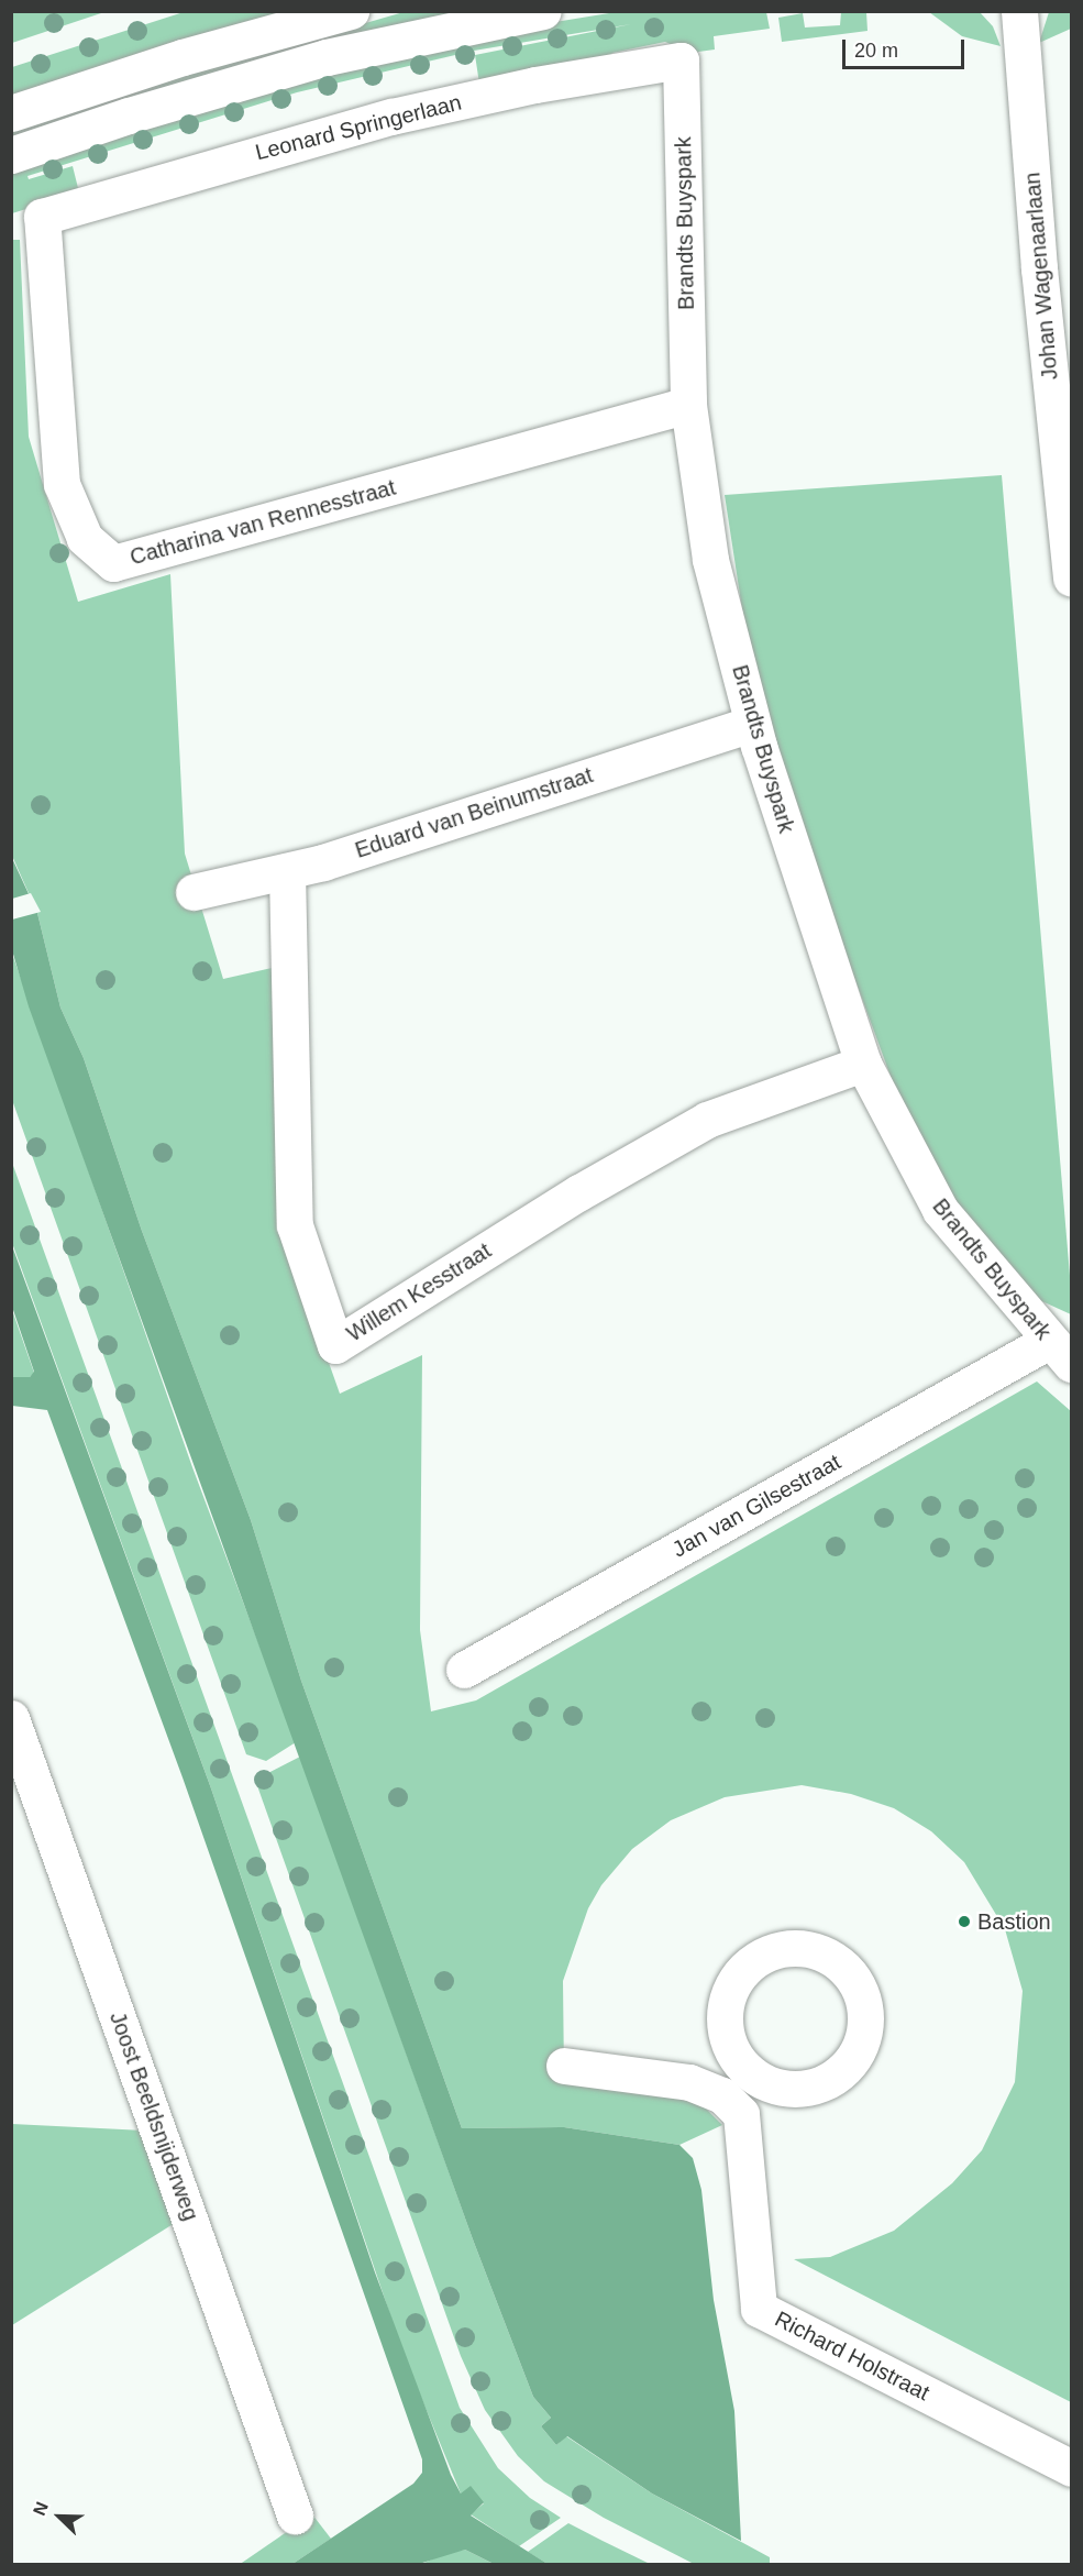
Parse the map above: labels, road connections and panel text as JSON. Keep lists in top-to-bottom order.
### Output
{
  "streets": {
    "street": [
      "Leonard Springerlaan",
      "Brandts Buyspark",
      "Johan Wagenaarlaan",
      "Catharina van Rennesstraat",
      "Eduard van Beinumstraat",
      "Willem Kesstraat",
      "Jan van Gilsestraat",
      "Joost Beeldsnijderweg",
      "Richard Holstraat"
    ]
  },
  "crossings": [
    ["Leonard Springerlaan", "Brandts Buyspark"],
    ["Leonard Springerlaan", "Catharina van Rennesstraat"],
    ["Brandts Buyspark", "Catharina van Rennesstraat"],
    ["Brandts Buyspark", "Eduard van Beinumstraat"],
    ["Brandts Buyspark", "Willem Kesstraat"],
    ["Brandts Buyspark", "Jan van Gilsestraat"],
    ["Eduard van Beinumstraat", "Willem Kesstraat"]
  ],
  "places": ["Bastion"],
  "scale_bar": "20 m",
  "north": "top left"
}
